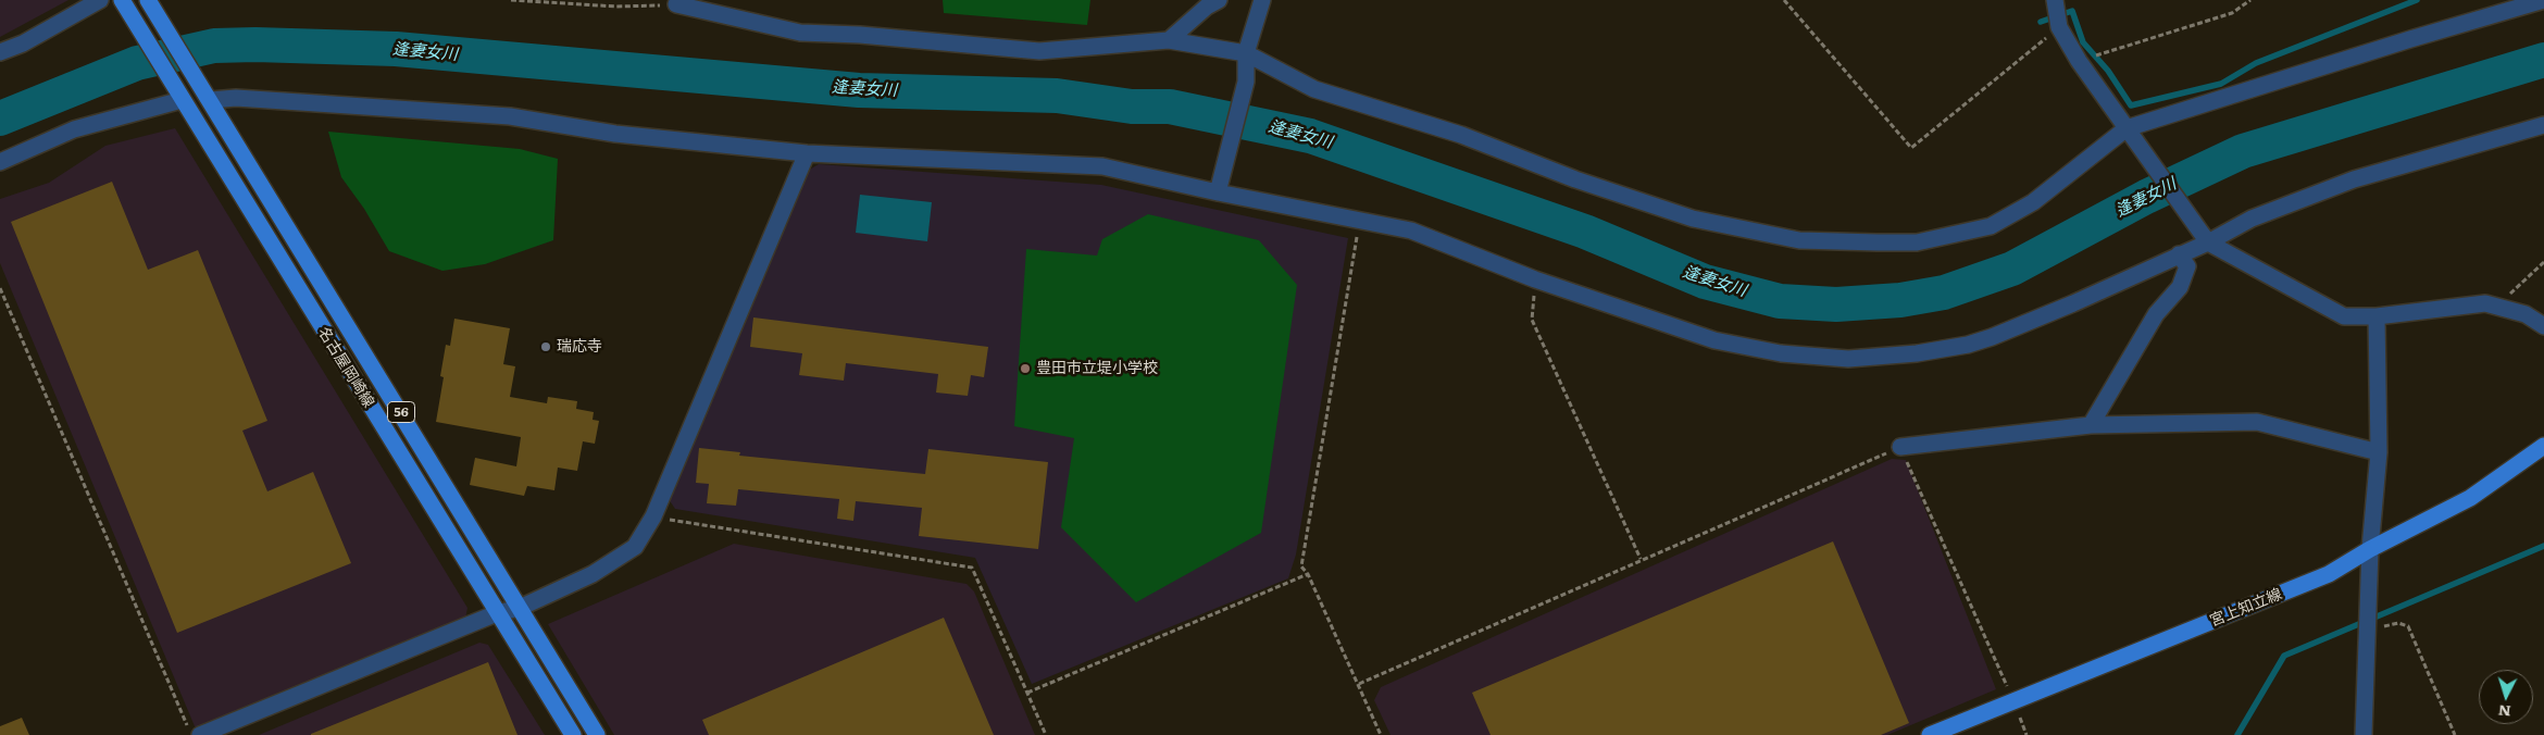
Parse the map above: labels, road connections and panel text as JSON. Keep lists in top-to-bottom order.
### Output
{
  "streets": {
    "main road": ["名古屋岡崎線", "56", "宮上知立線"]
  },
  "water": ["逢妻女川"],
  "places": ["瑞応寺", "豊田市立堤小学校"],
  "north": "bottom"
}
